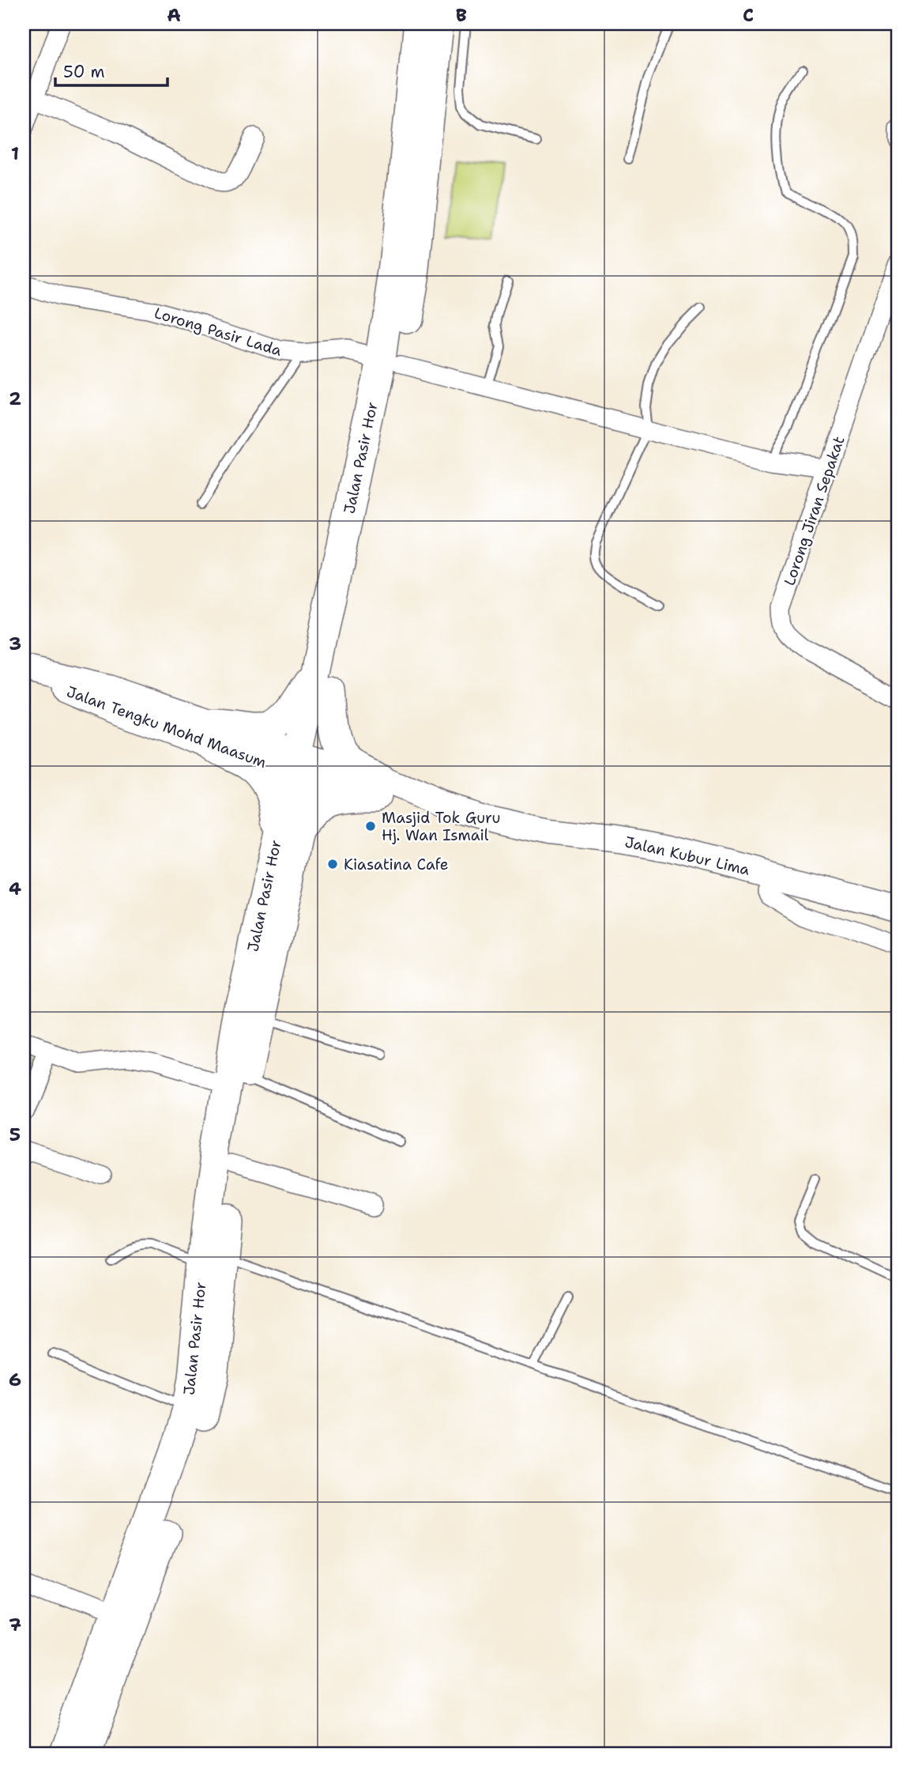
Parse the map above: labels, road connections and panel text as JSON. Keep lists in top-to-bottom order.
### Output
{
  "streets": {
    "main road": ["Jalan Pasir Hor", "Jalan Tengku Mohd Maasum", "Jalan Kubur Lima"],
    "street": ["Lorong Pasir Lada", "Lorong Jiran Sepakat"]
  },
  "crossings": [
    ["Lorong Pasir Lada", "Jalan Pasir Hor"],
    ["Lorong Pasir Lada", "Lorong Jiran Sepakat"],
    ["Jalan Pasir Hor", "Jalan Tengku Mohd Maasum"],
    ["Jalan Pasir Hor", "Jalan Kubur Lima"],
    ["Jalan Tengku Mohd Maasum", "Jalan Kubur Lima"]
  ],
  "places": ["Masjid Tok Guru Hj. Wan Ismail", "Kiasatina Cafe"],
  "scale_bar": "50 m",
  "grid": {
    "columns": ["A", "B", "C"],
    "rows": [
      "1",
      "2",
      "3",
      "4",
      "5",
      "6",
      "7"
    ]
  }
}
